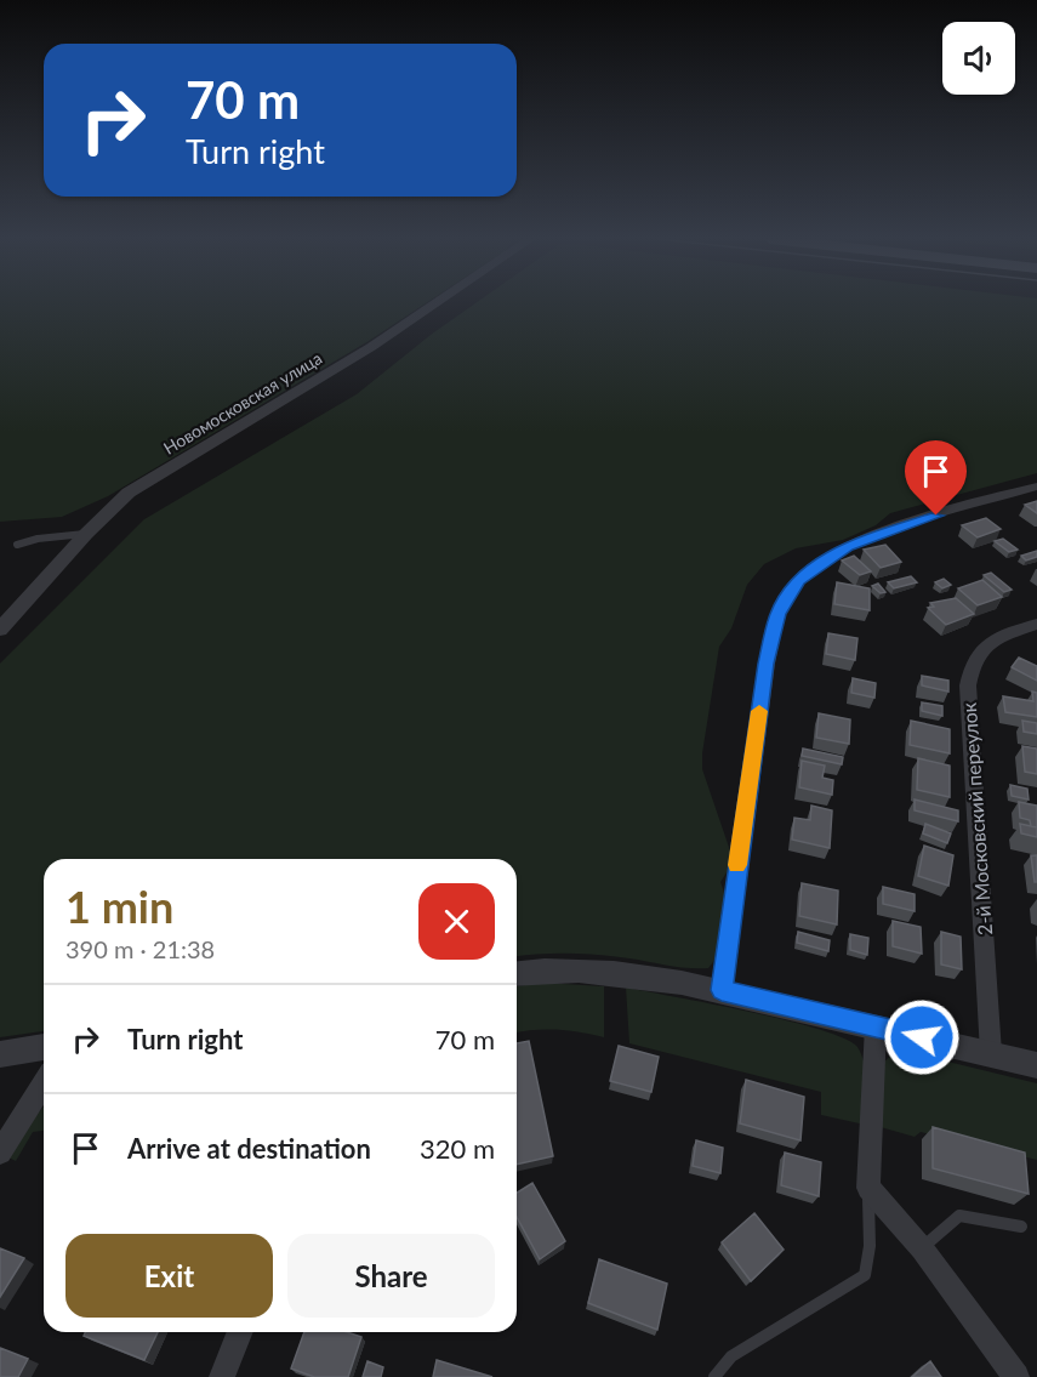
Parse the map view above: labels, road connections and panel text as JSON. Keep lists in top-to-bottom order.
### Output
{
  "streets": {
    "street": ["Новомосковская улица", "2-й Московский переулок"]
  },
  "page": {
    "turn": ["70 m", "Turn right"],
    "heading": ["1 min", "390 m · 21:38"],
    "list": [
      {
        "name": "Turn right",
        "value": "70 m"
      },
      {
        "name": "Arrive at destination",
        "value": "320 m"
      }
    ],
    "buttons": ["Exit", "Share"]
  }
}
